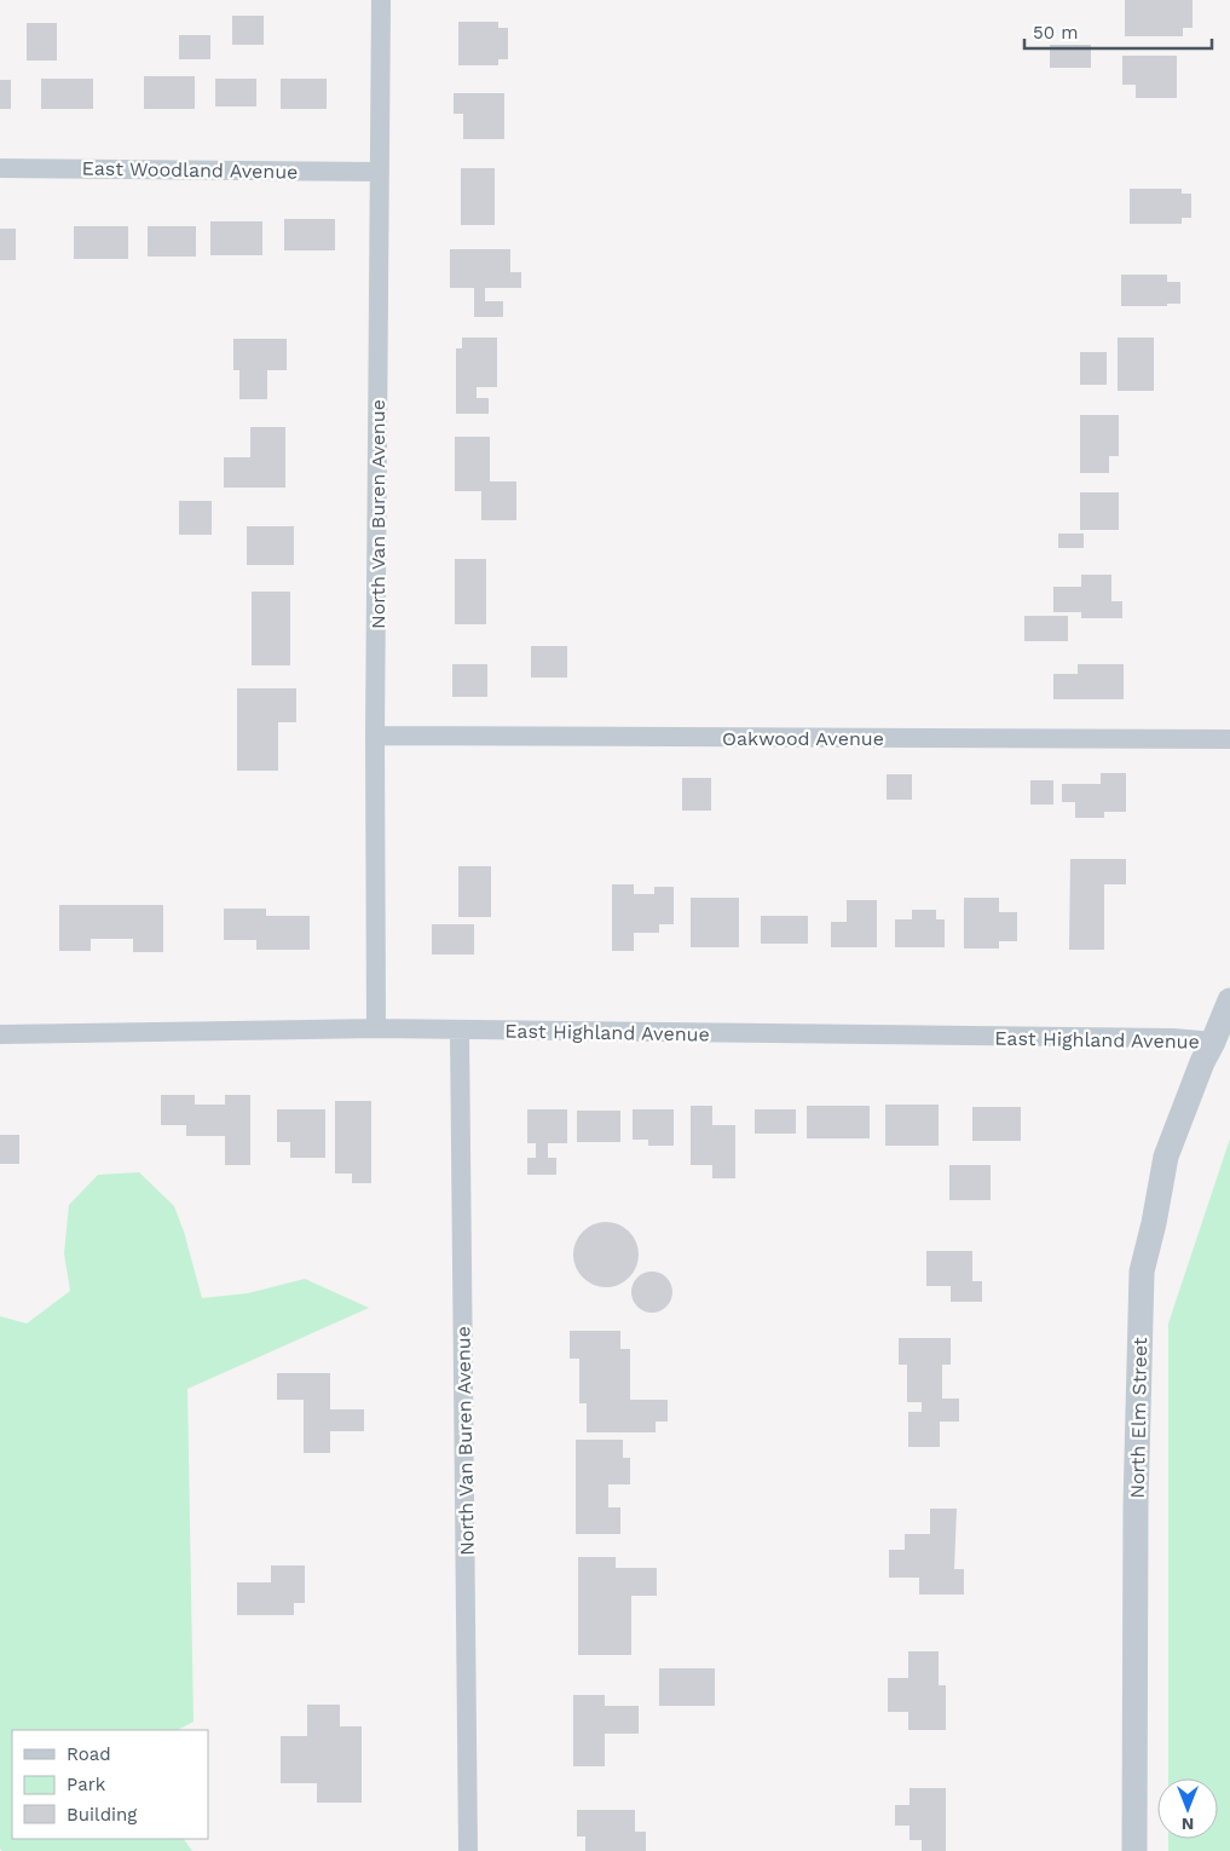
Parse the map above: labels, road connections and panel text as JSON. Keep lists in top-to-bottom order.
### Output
{
  "streets": {
    "street": [
      "East Woodland Avenue",
      "North Van Buren Avenue",
      "Oakwood Avenue",
      "East Highland Avenue",
      "North Elm Street"
    ]
  },
  "crossings": [
    ["East Woodland Avenue", "North Van Buren Avenue"],
    ["North Van Buren Avenue", "Oakwood Avenue"],
    ["North Van Buren Avenue", "East Highland Avenue"],
    ["East Highland Avenue", "North Elm Street"]
  ],
  "legend": ["Road", "Park", "Building"],
  "scale_bar": "50 m",
  "north": "bottom"
}
